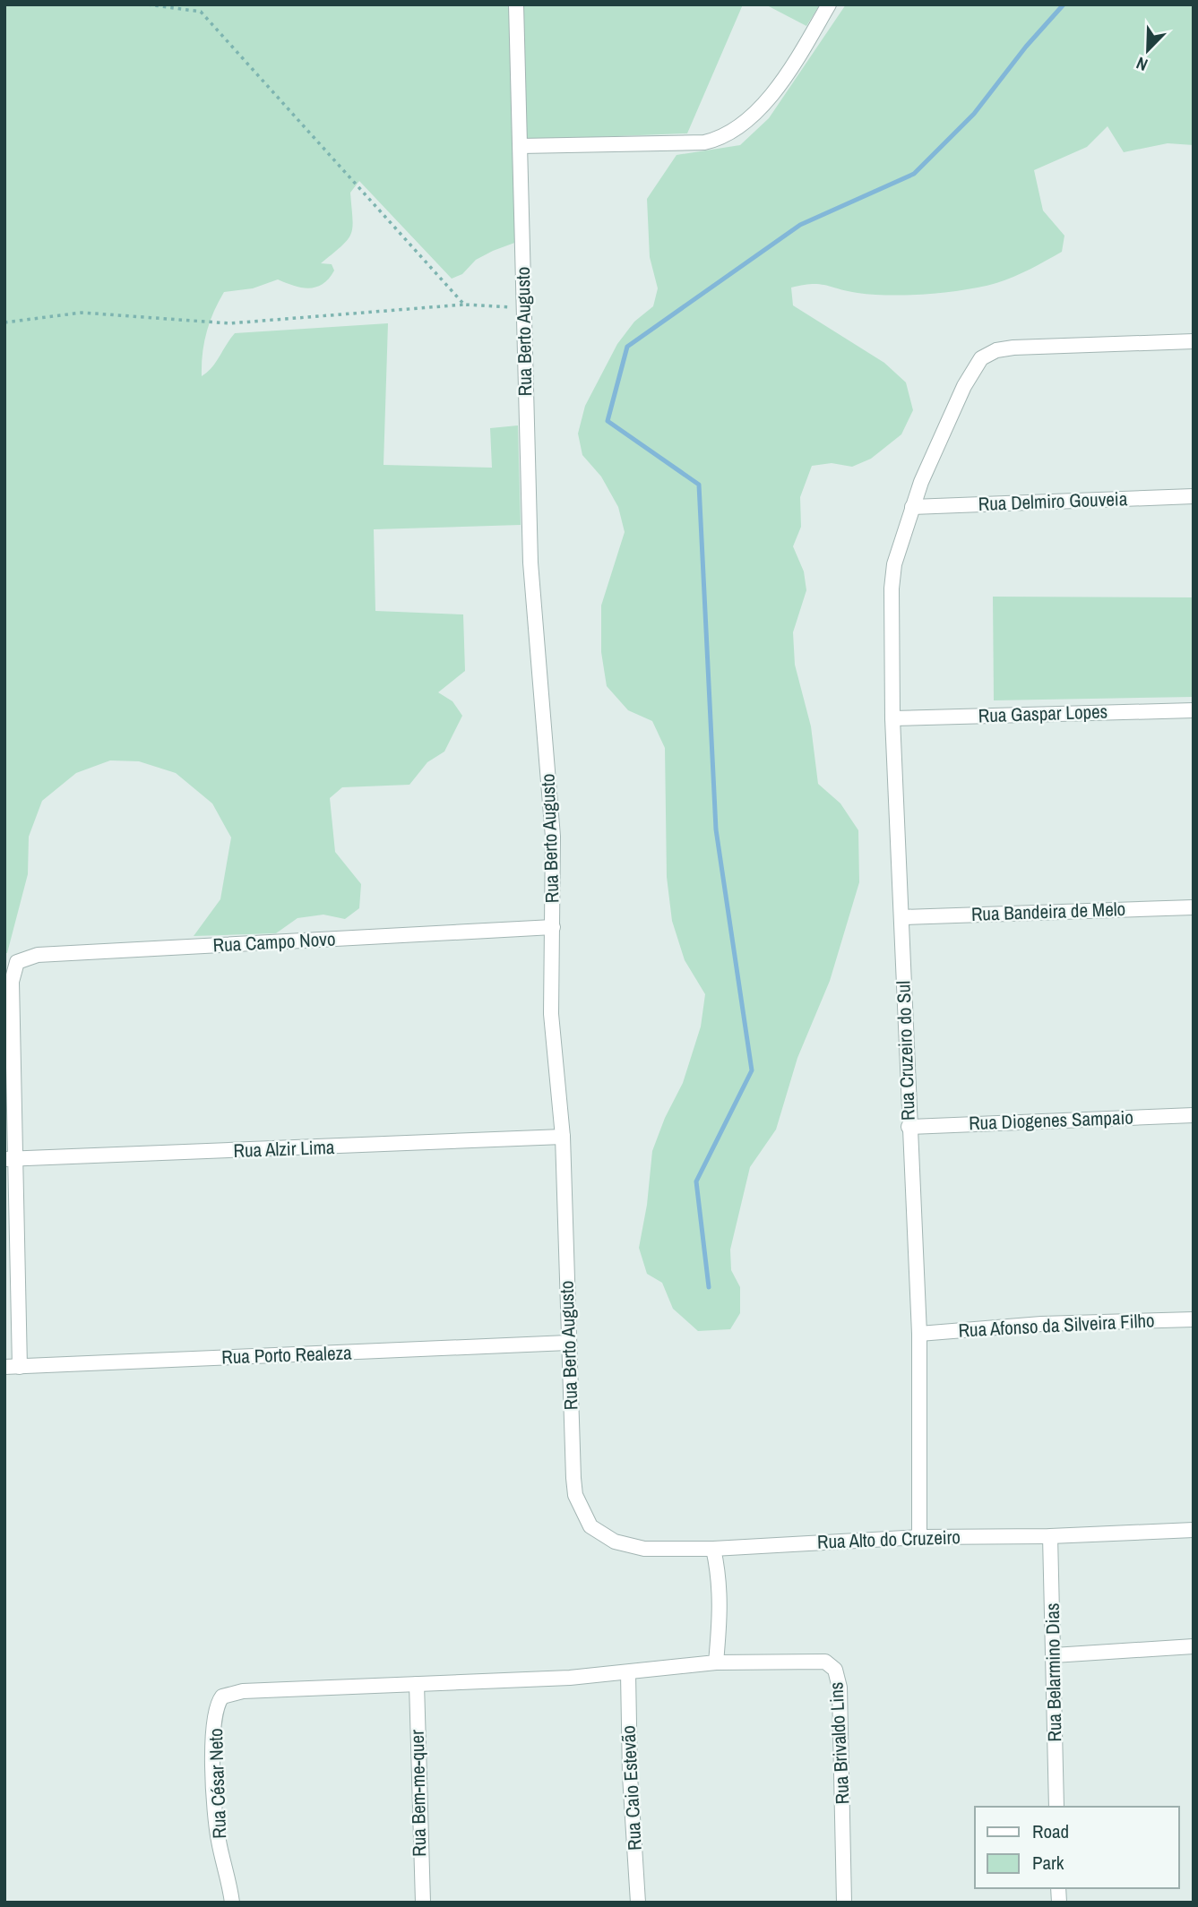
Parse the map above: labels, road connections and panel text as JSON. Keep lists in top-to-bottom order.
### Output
{
  "streets": {
    "street": [
      "Rua Berto Augusto",
      "Rua Delmiro Gouveia",
      "Rua Gaspar Lopes",
      "Rua Bandeira de Melo",
      "Rua Campo Novo",
      "Rua Cruzeiro do Sul",
      "Rua Diogenes Sampaio",
      "Rua Alzir Lima",
      "Rua Afonso da Silveira Filho",
      "Rua Porto Realeza",
      "Rua Alto do Cruzeiro",
      "Rua Belarmino Dias",
      "Rua Brivaldo Lins",
      "Rua César Neto",
      "Rua Caio Estevão",
      "Rua Bem-me-quer"
    ]
  },
  "crossings": [
    ["Rua Berto Augusto", "Rua Campo Novo"],
    ["Rua Berto Augusto", "Rua Alzir Lima"],
    ["Rua Berto Augusto", "Rua Porto Realeza"],
    ["Rua Berto Augusto", "Rua Alto do Cruzeiro"],
    ["Rua Delmiro Gouveia", "Rua Cruzeiro do Sul"],
    ["Rua Gaspar Lopes", "Rua Cruzeiro do Sul"],
    ["Rua Bandeira de Melo", "Rua Cruzeiro do Sul"],
    ["Rua Campo Novo", "Rua Alzir Lima"],
    ["Rua Cruzeiro do Sul", "Rua Diogenes Sampaio"],
    ["Rua Cruzeiro do Sul", "Rua Afonso da Silveira Filho"],
    ["Rua Cruzeiro do Sul", "Rua Alto do Cruzeiro"],
    ["Rua Alto do Cruzeiro", "Rua Belarmino Dias"],
    ["Rua Brivaldo Lins", "Rua César Neto"],
    ["Rua Brivaldo Lins", "Rua Caio Estevão"],
    ["Rua Brivaldo Lins", "Rua Bem-me-quer"]
  ],
  "legend": ["Road", "Park"],
  "north": "bottom left"
}
